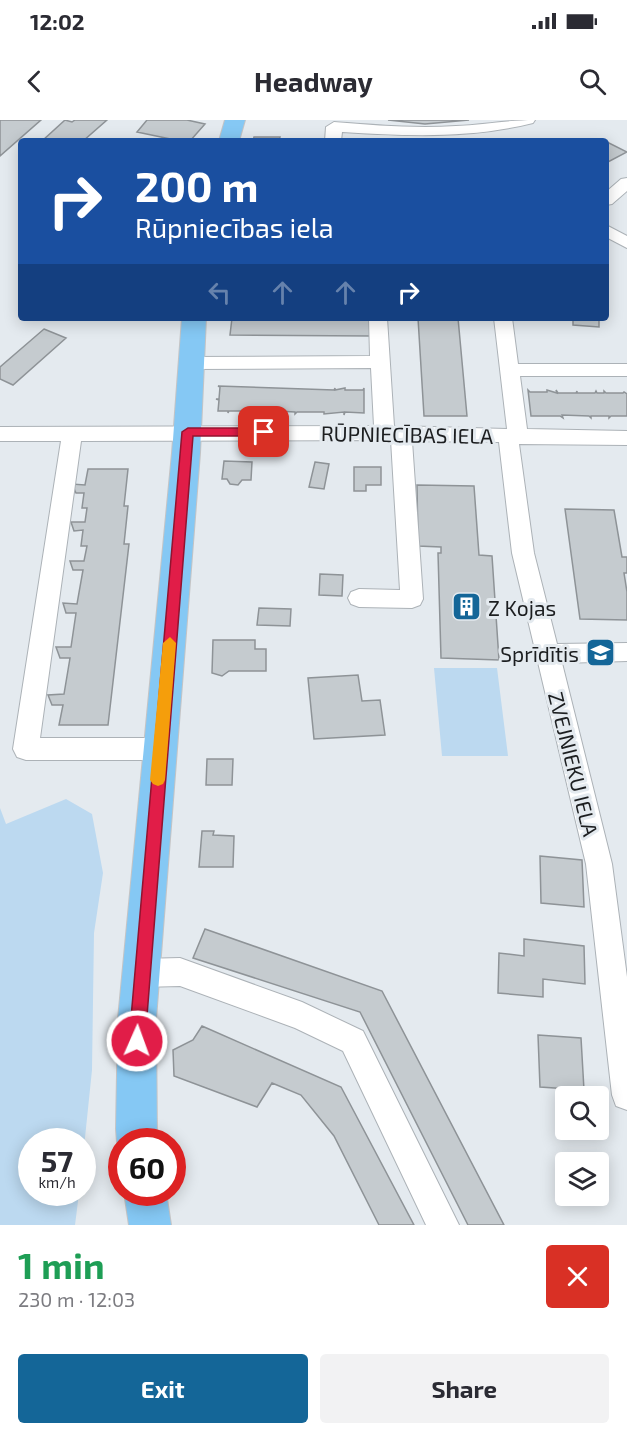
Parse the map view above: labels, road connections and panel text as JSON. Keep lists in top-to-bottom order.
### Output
{
  "streets": {
    "street": ["RŪPNIECĪBAS IELA", "ZVEJNIEKU IELA"]
  },
  "crossings": [
    ["RŪPNIECĪBAS IELA", "ZVEJNIEKU IELA"]
  ],
  "places": {
    "building": ["Z Kojas"],
    "school or university": ["Sprīdītis"]
  },
  "page": {
    "status": "12:02",
    "header": "Headway",
    "turn": ["200 m", "Rūpniecības iela"],
    "speed": "57 km/h",
    "limit": "60",
    "heading": ["1 min", "230 m · 12:03"],
    "buttons": ["Exit", "Share"]
  }
}
